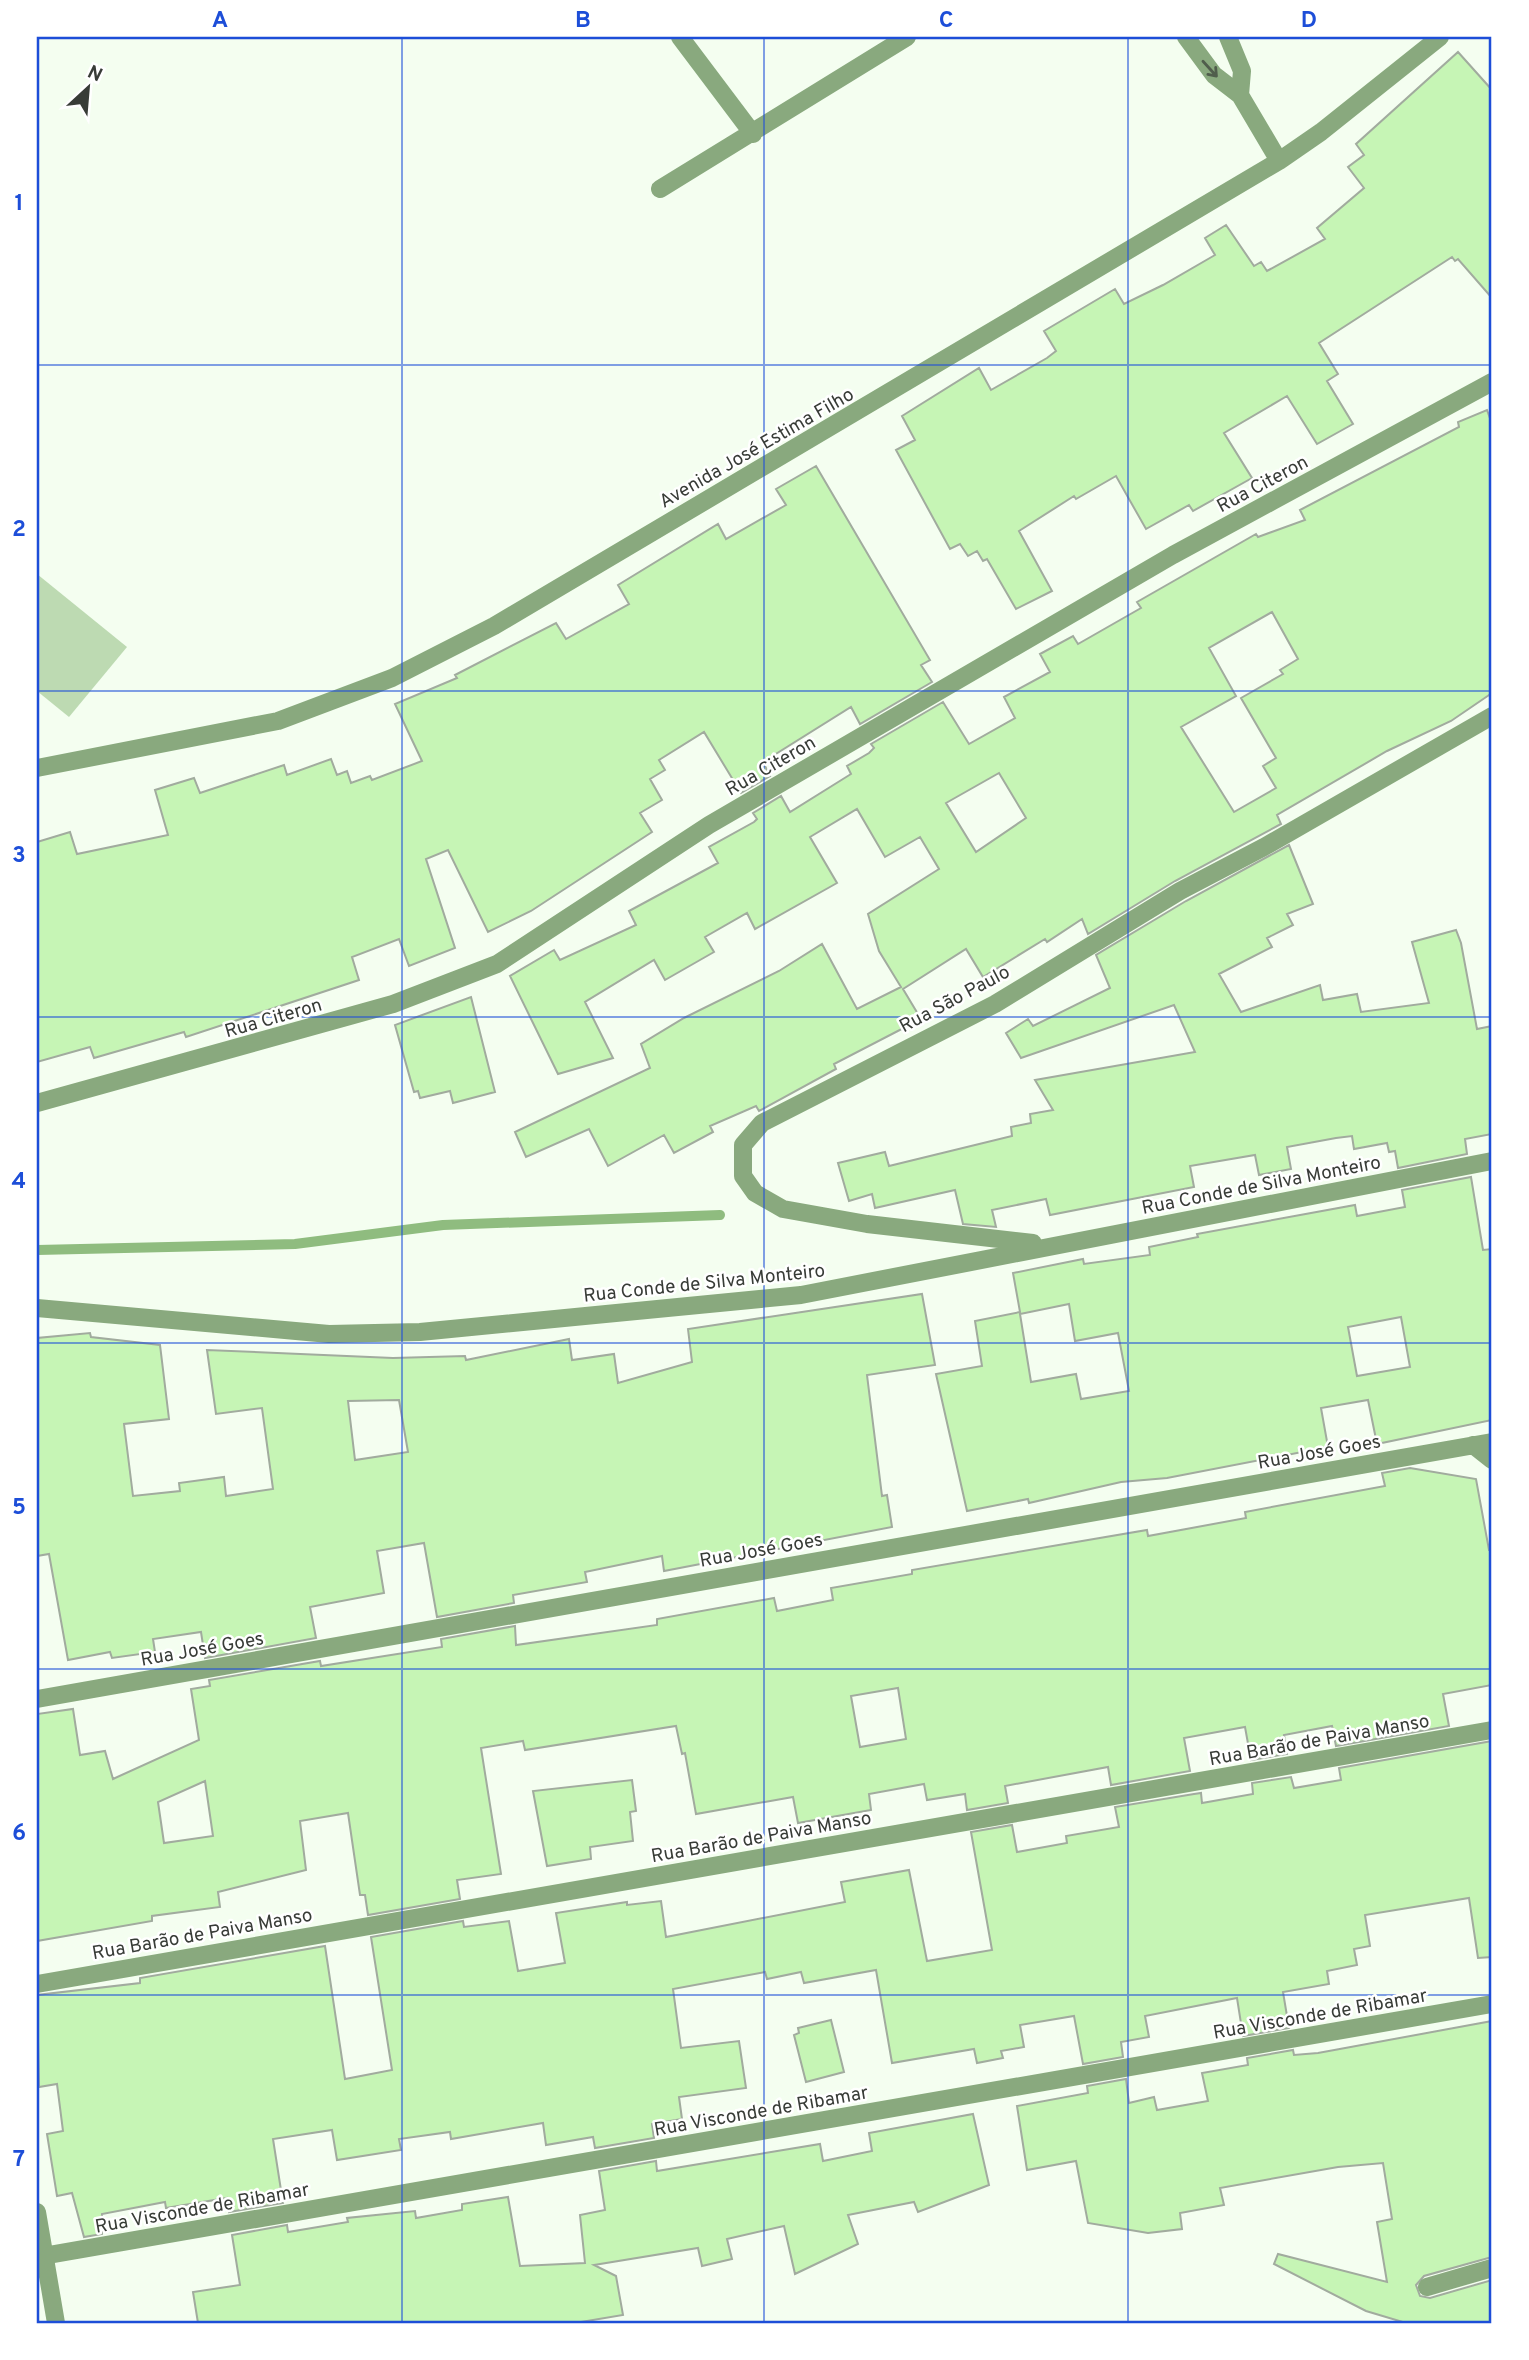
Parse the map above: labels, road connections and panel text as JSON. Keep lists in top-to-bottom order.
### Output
{
  "streets": {
    "street": [
      "Avenida José Estima Filho",
      "Rua Citeron",
      "Rua São Paulo",
      "Rua Conde de Silva Monteiro",
      "Rua José Goes",
      "Rua Barão de Paiva Manso",
      "Rua Visconde de Ribamar"
    ]
  },
  "crossings": [
    ["Rua São Paulo", "Rua Conde de Silva Monteiro"]
  ],
  "north": "top right",
  "grid": {
    "columns": [
      "A",
      "B",
      "C",
      "D"
    ],
    "rows": [
      "1",
      "2",
      "3",
      "4",
      "5",
      "6",
      "7"
    ]
  }
}
